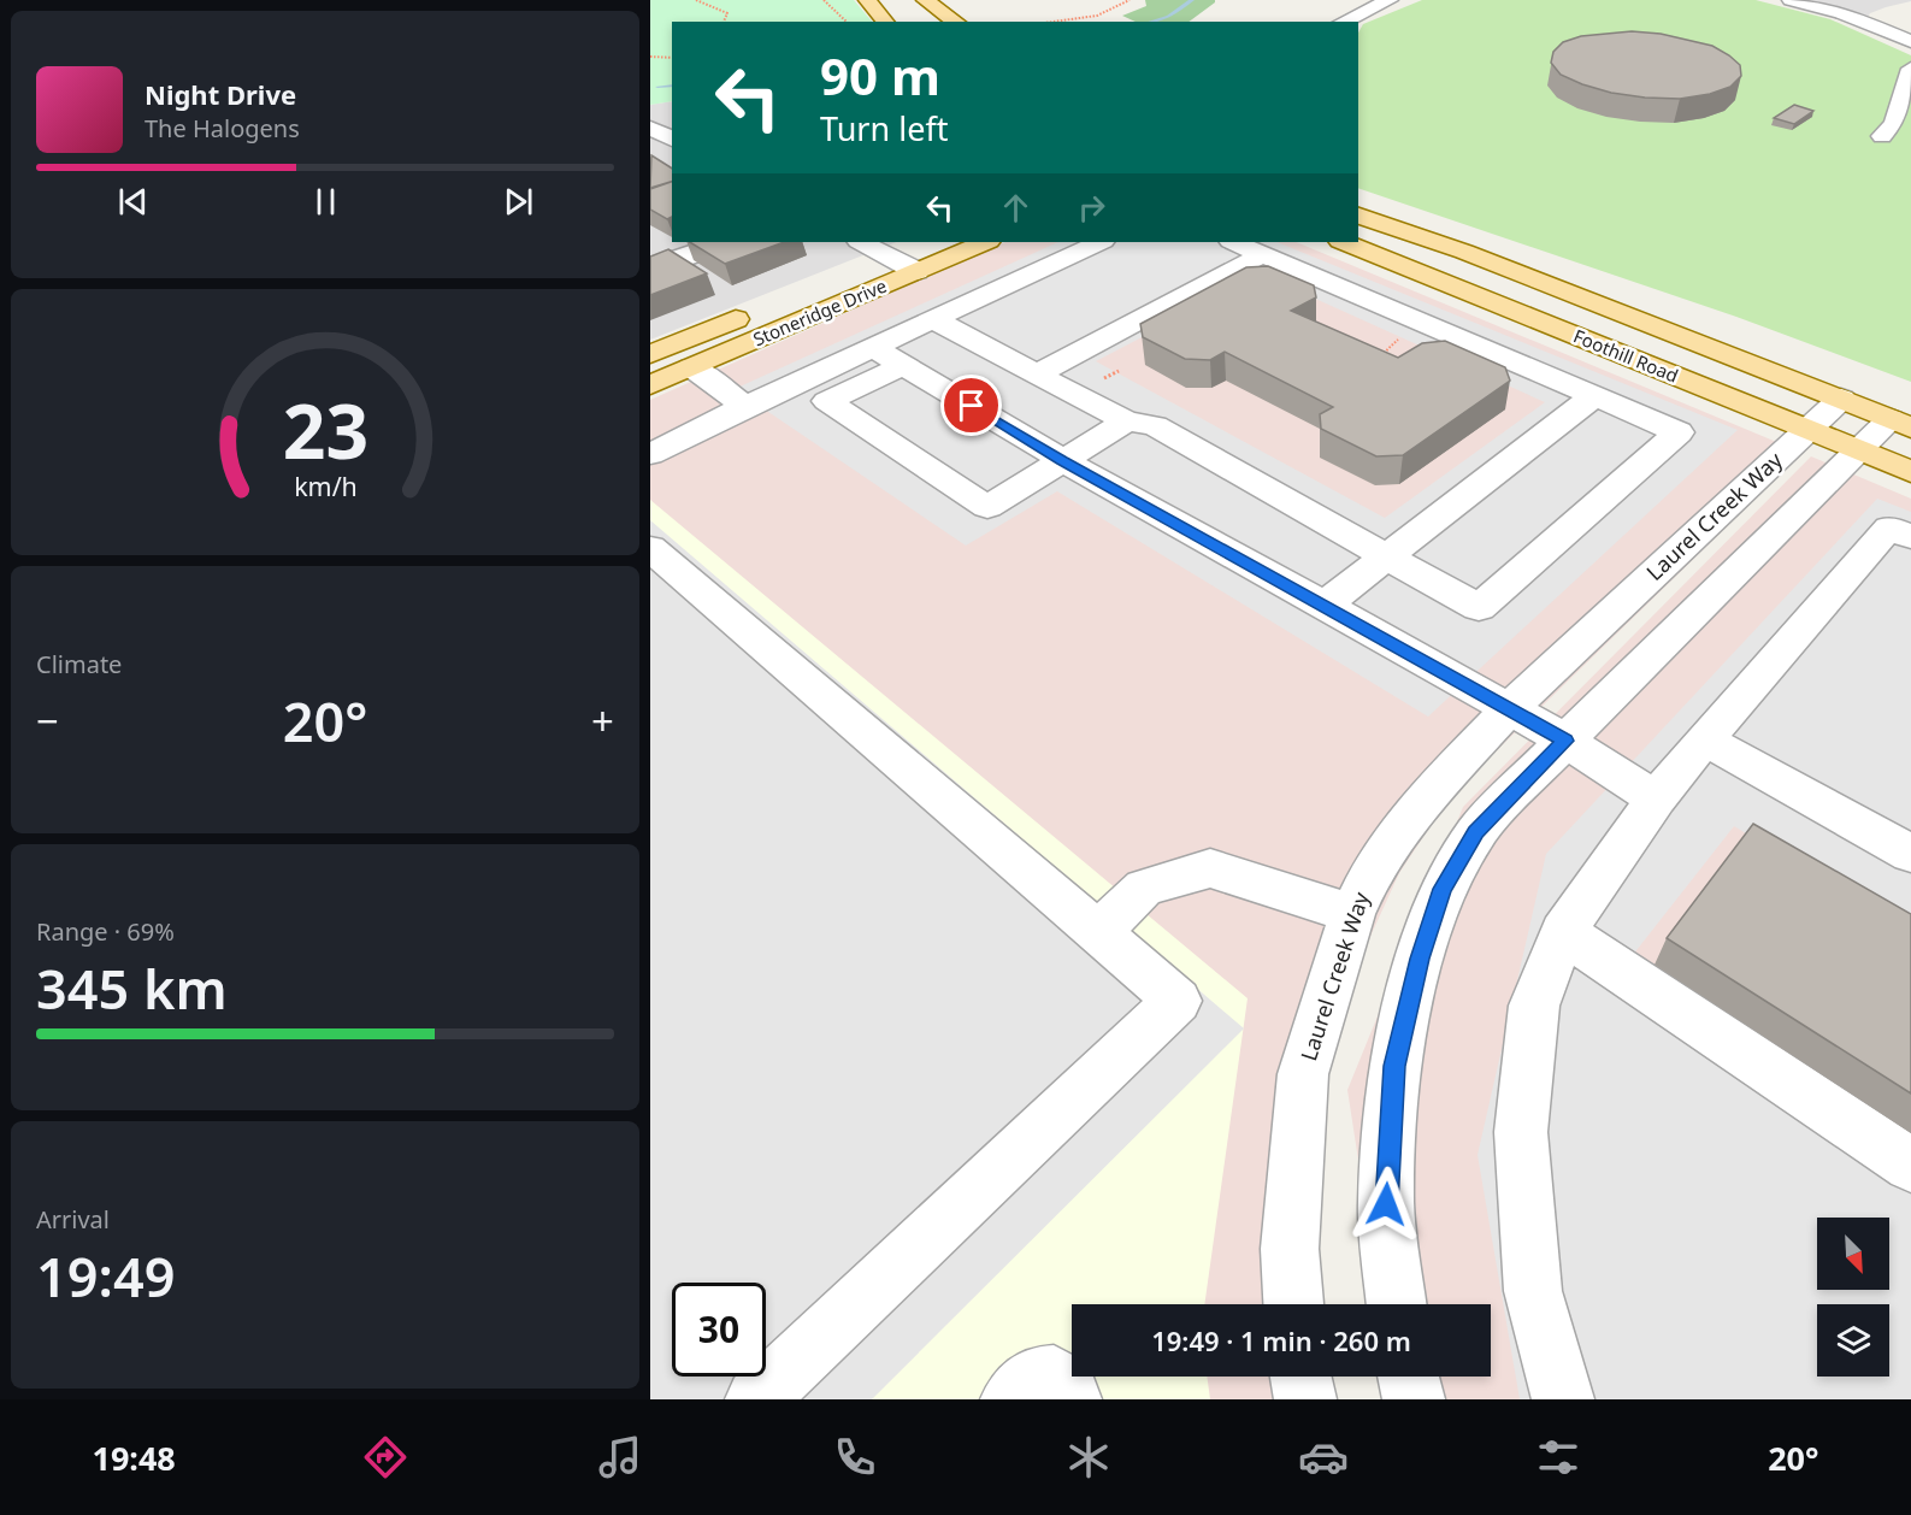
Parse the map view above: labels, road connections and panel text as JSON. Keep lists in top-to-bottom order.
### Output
{
  "streets": {
    "main road": ["Stoneridge Drive", "Foothill Road"],
    "street": ["Laurel Creek Way"]
  },
  "crossings": [
    ["Foothill Road", "Laurel Creek Way"]
  ],
  "north": "bottom right",
  "page": {
    "turn": ["90 m", "Turn left"],
    "song": ["Night Drive", "The Halogens"],
    "tile": [
      "Climate",
      ["Range · 69%", "345 km"],
      ["Arrival", "19:49"]
    ],
    "heat": ["−", "20°", "+"],
    "limit": "30",
    "trip": "19:49 · 1 min · 260 m",
    "tabs": ["19:48", "20°"],
    "gauge": ["23", "km/h"]
  }
}
